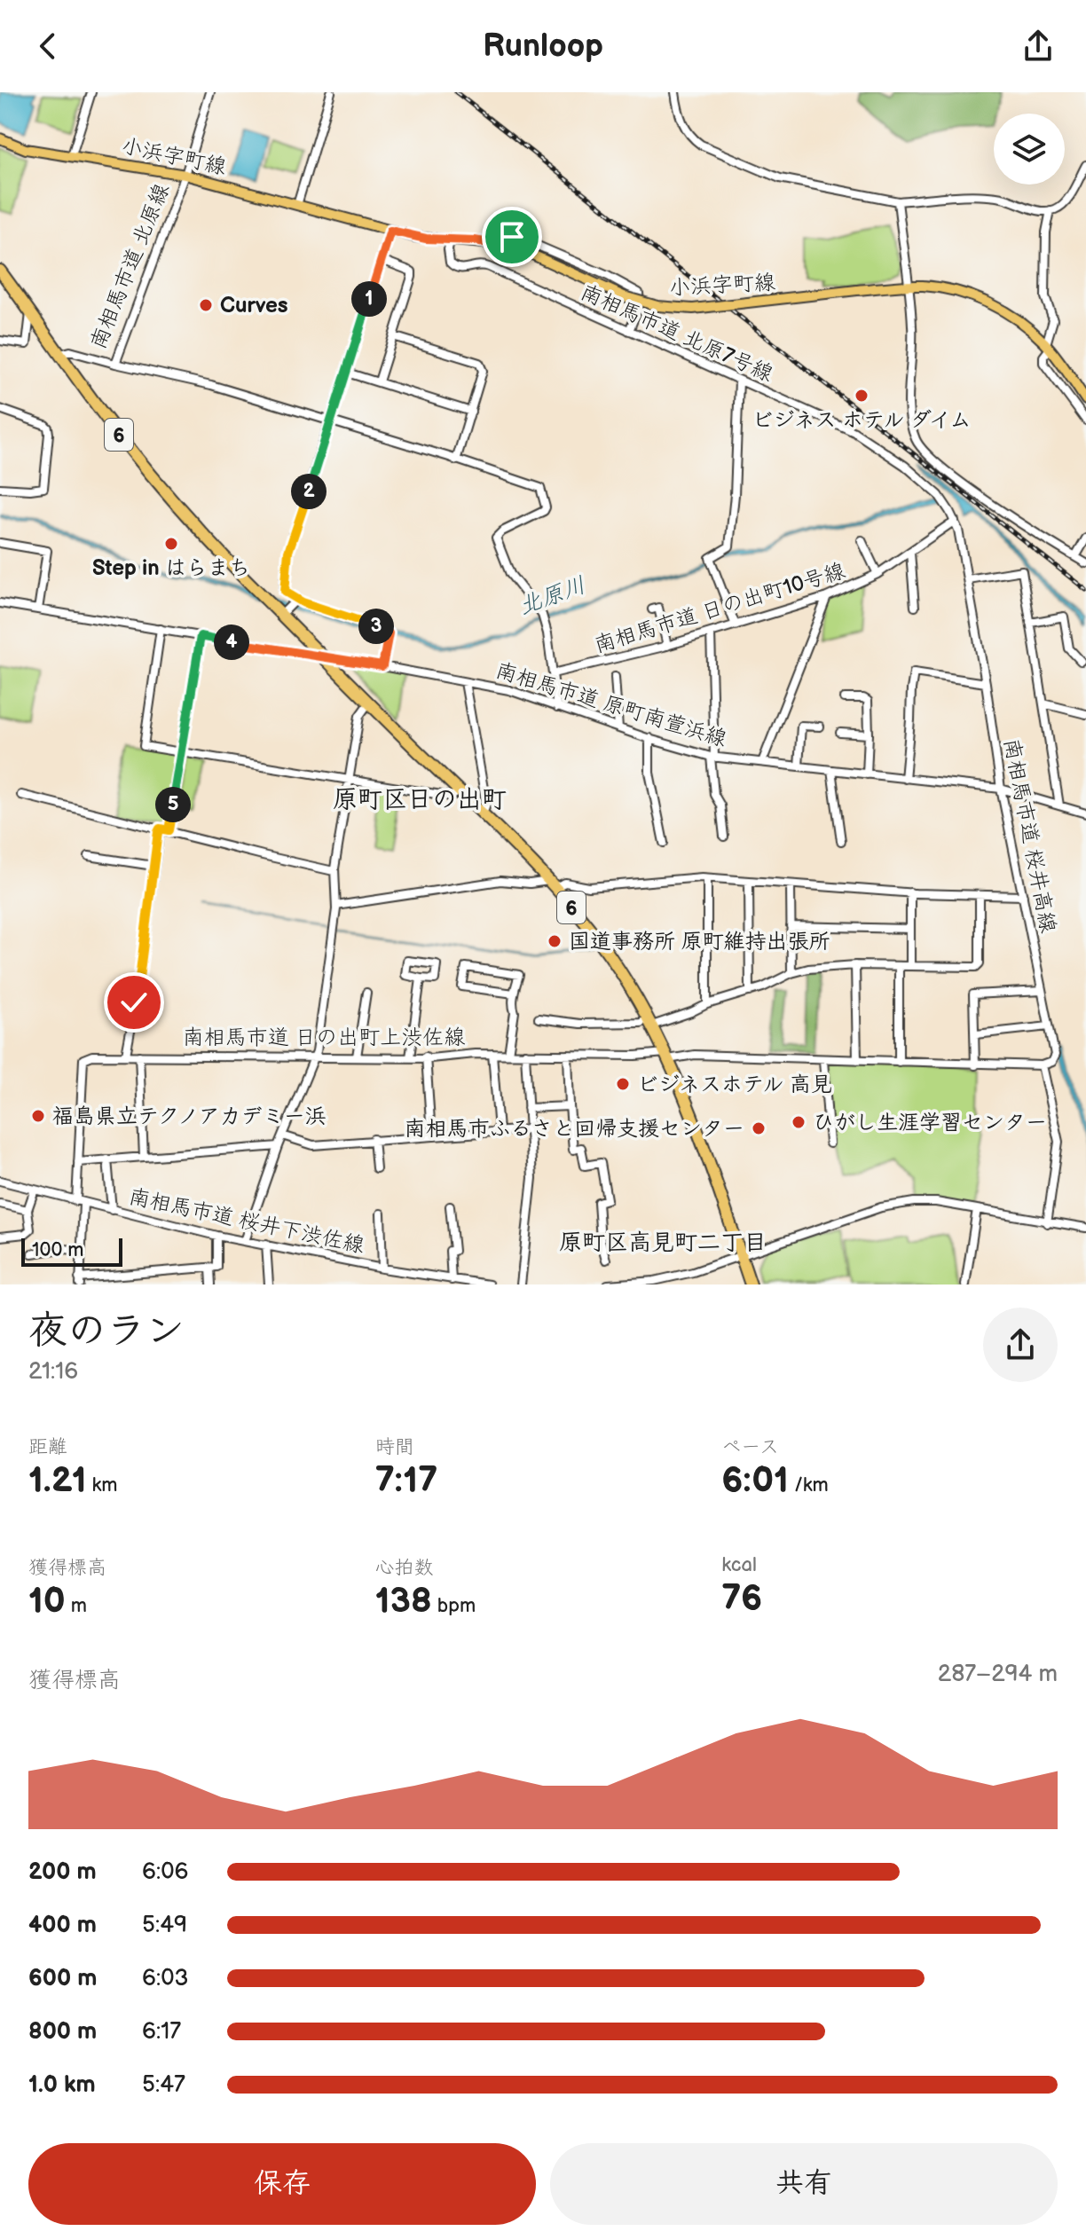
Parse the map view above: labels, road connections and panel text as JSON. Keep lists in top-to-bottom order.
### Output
{
  "streets": {
    "highway": ["6"],
    "main road": ["小浜字町線"],
    "street": [
      "南相馬市道 北原線",
      "南相馬市道 北原7号線",
      "南相馬市道 日の出町10号線",
      "南相馬市道 原町南萱浜線",
      "南相馬市道 桜井高線",
      "南相馬市道 日の出町上渋佐線",
      "南相馬市道 桜井下渋佐線"
    ]
  },
  "crossings": [
    ["小浜字町線", "南相馬市道 北原線"],
    ["小浜字町線", "南相馬市道 北原7号線"],
    ["南相馬市道 北原線", "6"],
    ["南相馬市道 北原7号線", "南相馬市道 桜井高線"],
    ["6", "南相馬市道 原町南萱浜線"],
    ["6", "南相馬市道 日の出町上渋佐線"],
    ["南相馬市道 日の出町10号線", "南相馬市道 桜井高線"],
    ["南相馬市道 原町南萱浜線", "南相馬市道 桜井高線"],
    ["南相馬市道 桜井高線", "南相馬市道 日の出町上渋佐線"],
    ["南相馬市道 日の出町上渋佐線", "南相馬市道 桜井下渋佐線"]
  ],
  "districts": ["原町区日の出町", "原町区高見町二丁目"],
  "water": ["北原川"],
  "places": [
    "Curves",
    "ビジネス ホテル ダイム",
    "Step in はらまち",
    "国道事務所 原町維持出張所",
    "ビジネスホテル 高見",
    "福島県立テクノアカデミー浜",
    "ひがし生涯学習センター",
    "南相馬市ふるさと回帰支援センター"
  ],
  "scale_bar": "100 m",
  "page": {
    "header": "Runloop",
    "pins": [
      "1",
      "2",
      "3",
      "4",
      "5"
    ],
    "scale": "100 m",
    "heading": ["夜のラン", "21:16"],
    "stats": [
      ["距離", "1.21 km"],
      ["時間", "7:17"],
      ["ペース", "6:01 /km"],
      ["獲得標高", "10 m"],
      ["心拍数", "138 bpm"],
      ["kcal", "76"]
    ],
    "chart": ["獲得標高", "287–294 m"],
    "list": [
      {
        "name": "200 m",
        "note": "6:06"
      },
      {
        "name": "400 m",
        "note": "5:49"
      },
      {
        "name": "600 m",
        "note": "6:03"
      },
      {
        "name": "800 m",
        "note": "6:17"
      },
      {
        "name": "1.0 km",
        "note": "5:47"
      }
    ],
    "buttons": ["保存", "共有"]
  }
}
